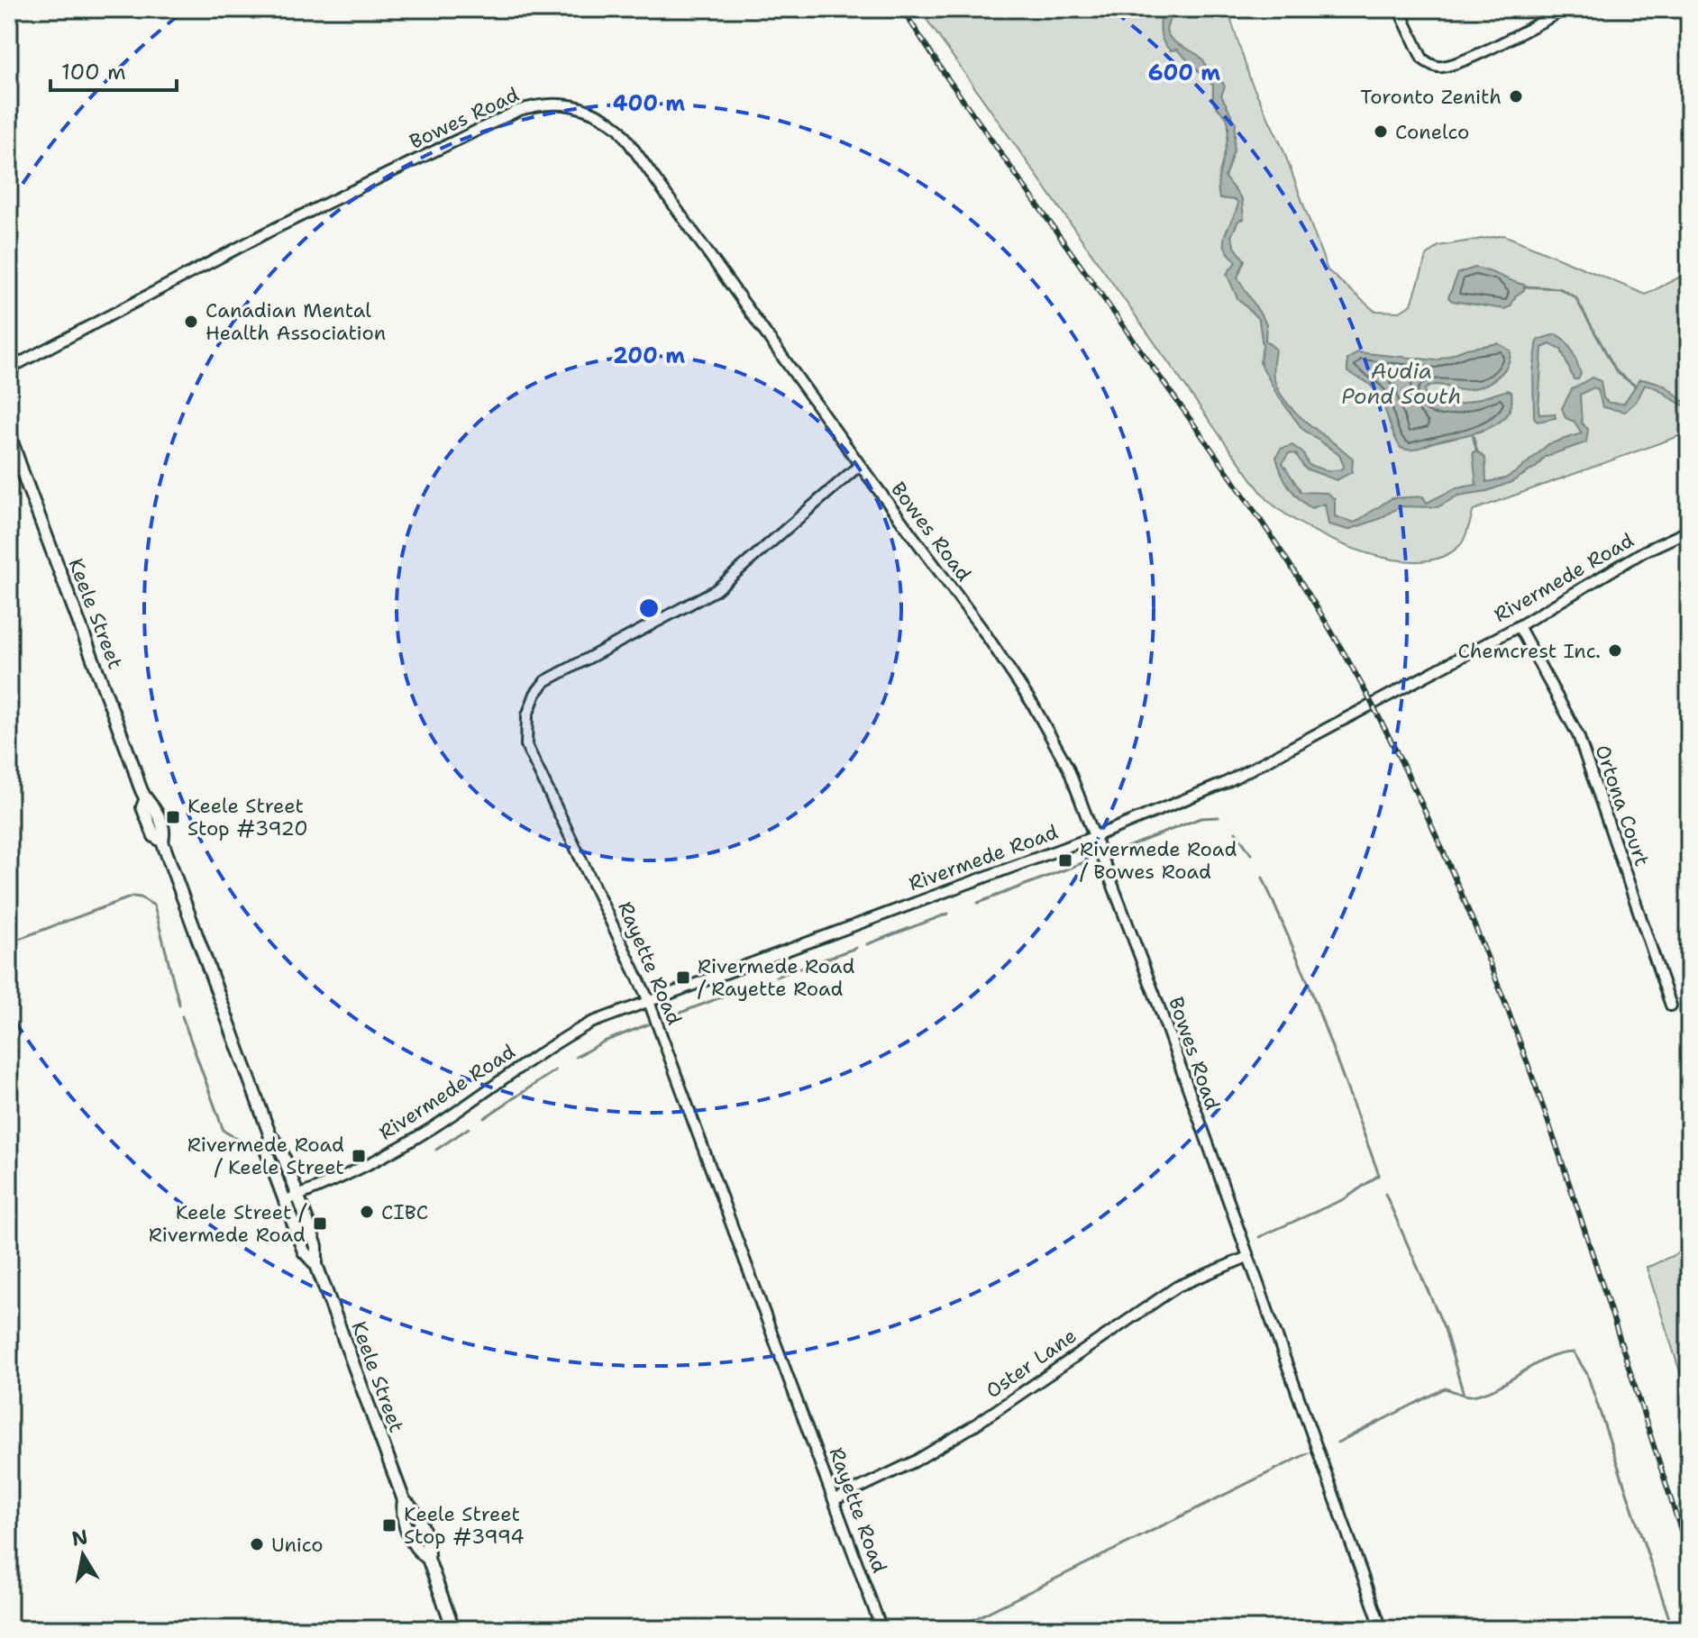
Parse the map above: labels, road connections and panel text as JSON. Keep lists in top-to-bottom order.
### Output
{
  "streets": {
    "main road": ["Keele Street"],
    "street": [
      "Bowes Road",
      "Rivermede Road",
      "Ortona Court",
      "Rayette Road",
      "Oster Lane"
    ]
  },
  "crossings": [
    ["Bowes Road", "Rivermede Road"],
    ["Bowes Road", "Rayette Road"],
    ["Bowes Road", "Oster Lane"],
    ["Rivermede Road", "Keele Street"],
    ["Rivermede Road", "Ortona Court"],
    ["Rivermede Road", "Rayette Road"],
    ["Rayette Road", "Oster Lane"]
  ],
  "water": ["Audia Pond South"],
  "places": {
    "other": [
      "Toronto Zenith",
      "Conelco",
      "Canadian Mental Health Association",
      "Chemcrest Inc.",
      "CIBC",
      "Unico"
    ],
    "transit": [
      "Keele Street Stop #3920",
      "Rivermede Road / Bowes Road",
      "Rivermede Road / Rayette Road",
      "Rivermede Road / Keele Street",
      "Keele Street / Rivermede Road",
      "Keele Street Stop #3994"
    ]
  },
  "scale_bar": "100 m",
  "north": "top",
  "rings": ["600 m", "400 m", "200 m"]
}
